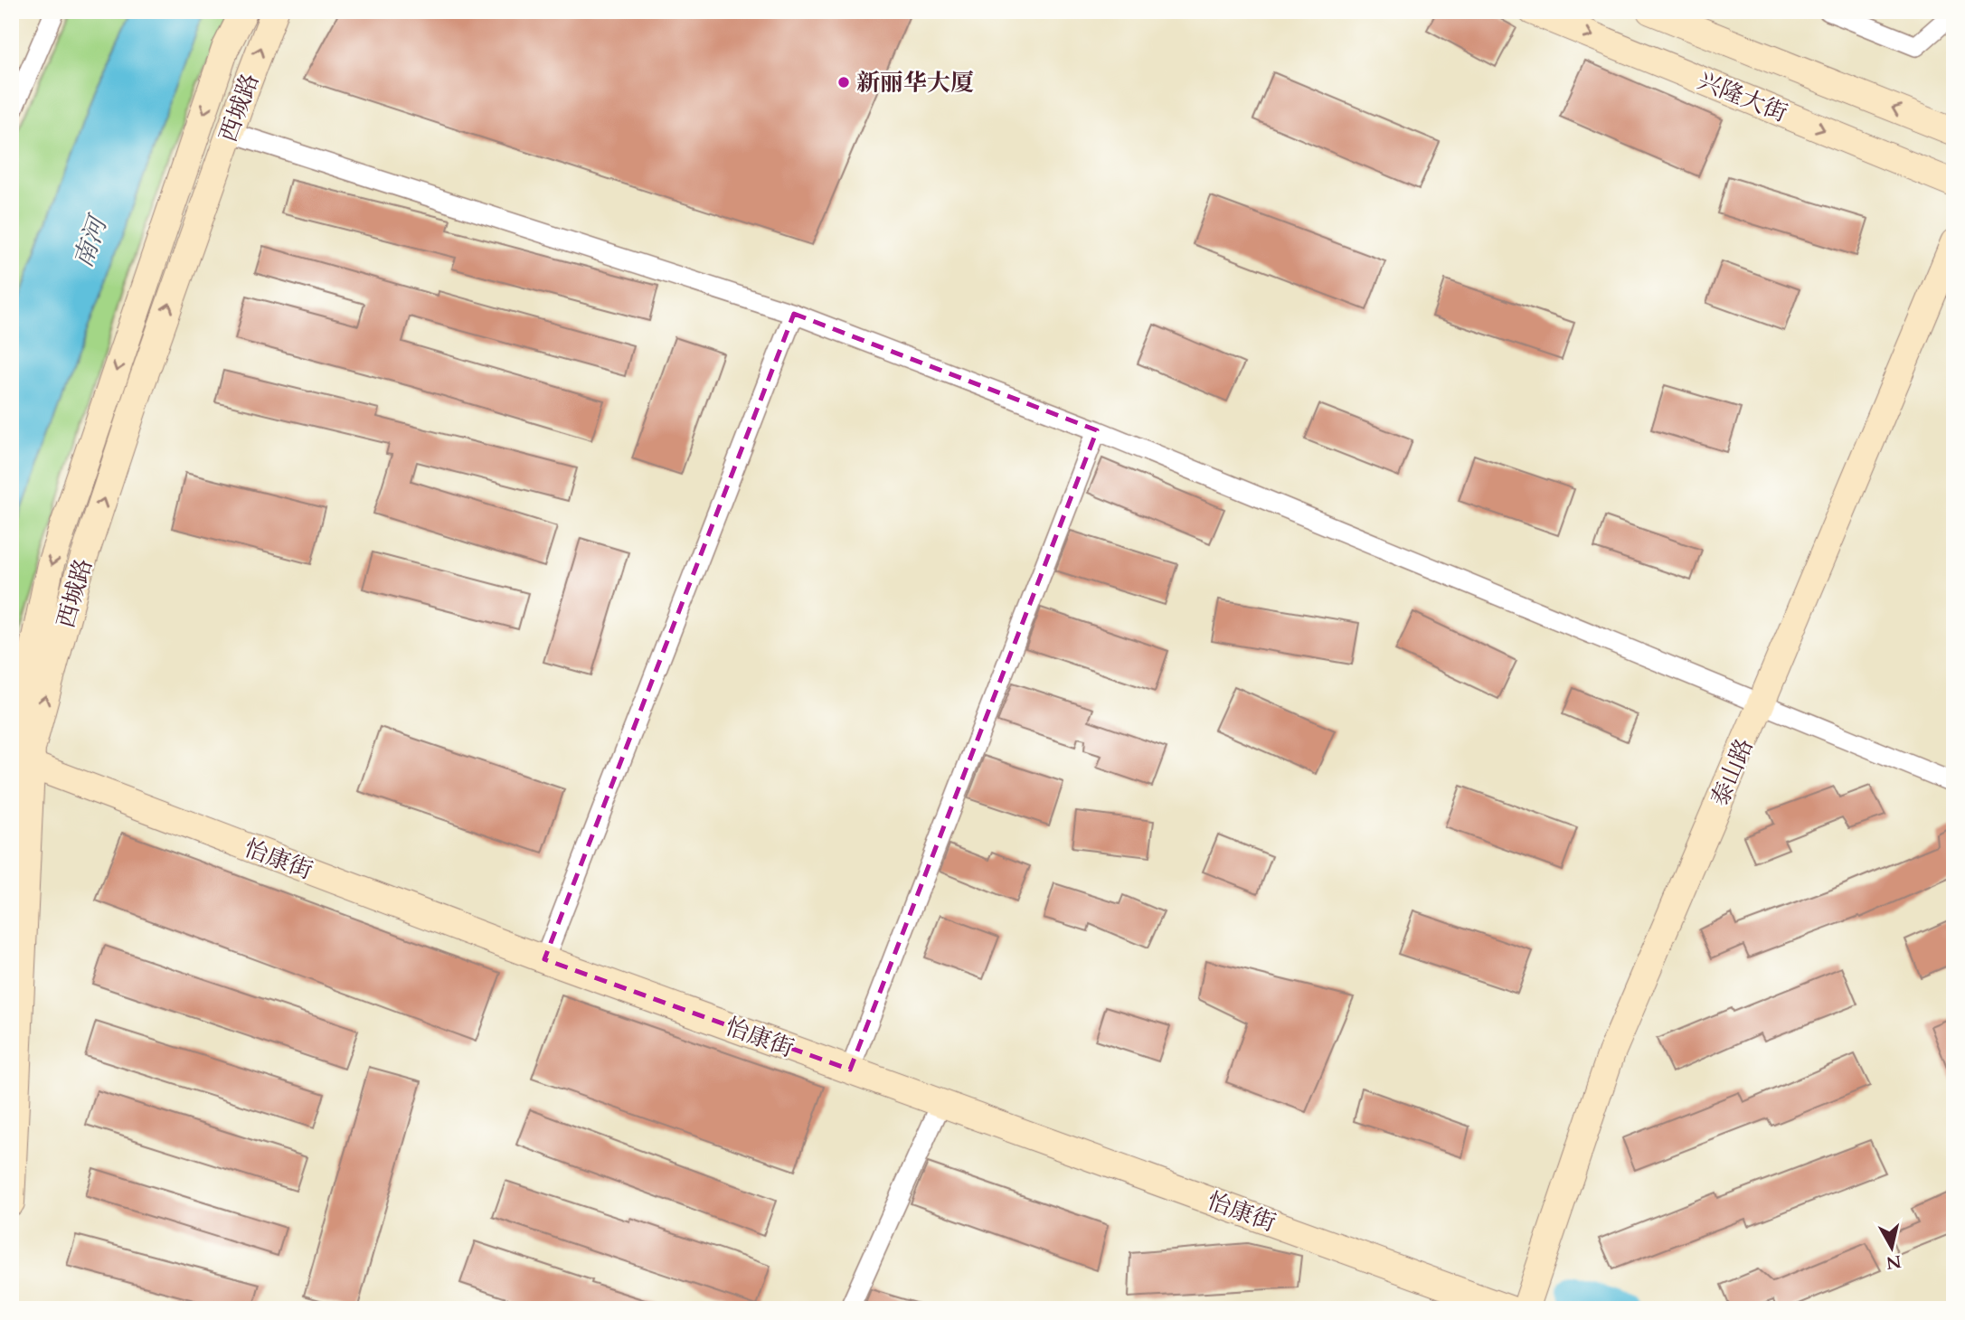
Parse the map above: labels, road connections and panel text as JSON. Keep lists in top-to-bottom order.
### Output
{
  "streets": {
    "main road": [
      "兴隆大街",
      "西城路",
      "泰山路",
      "怡康街"
    ]
  },
  "crossings": [
    ["西城路", "怡康街"]
  ],
  "water": ["南河"],
  "places": ["新丽华大厦"],
  "north": "bottom"
}
